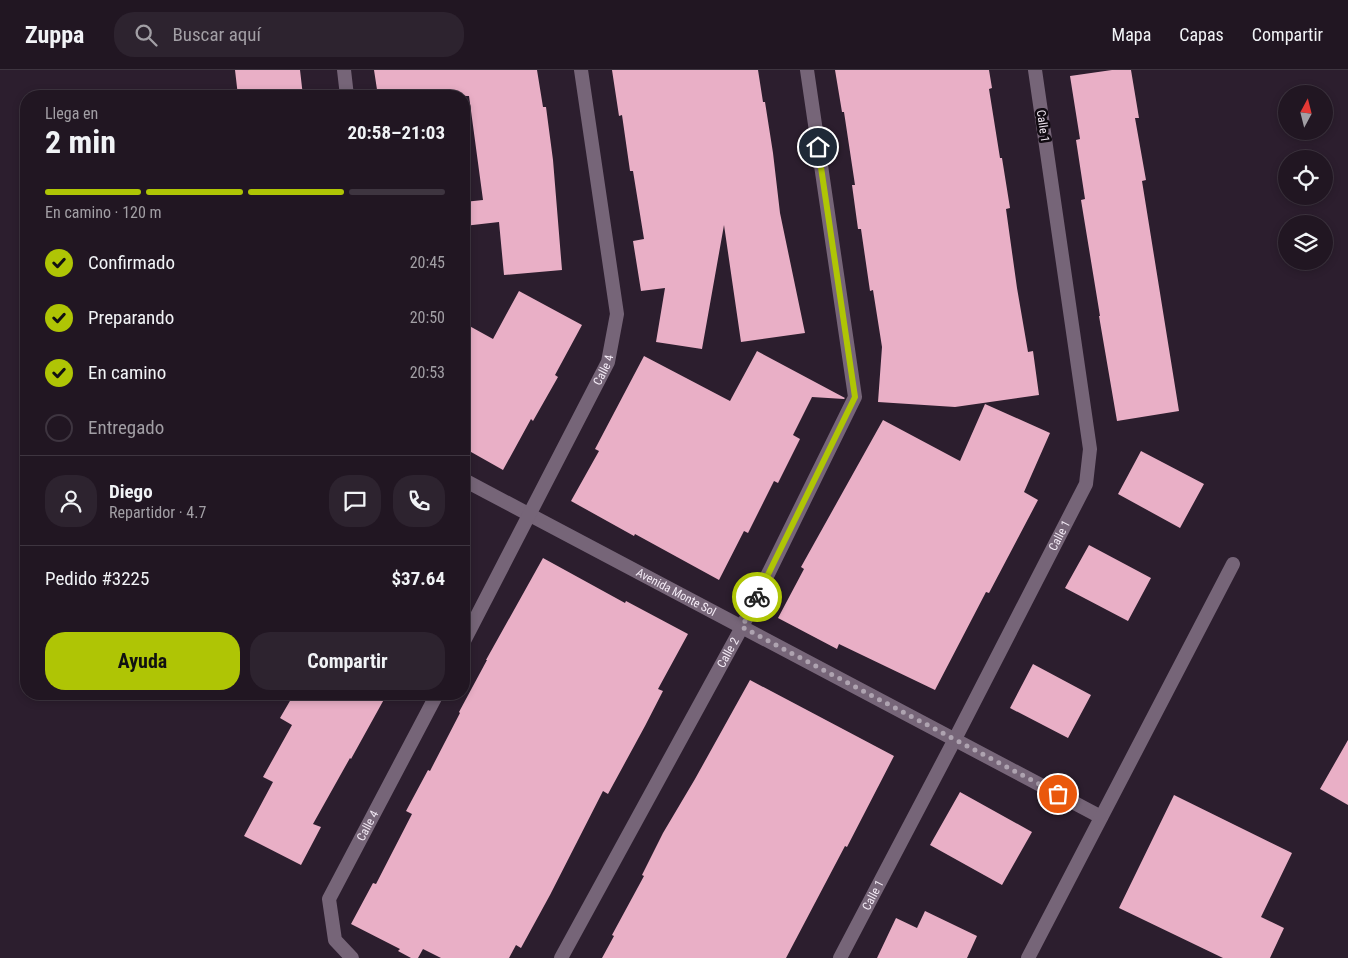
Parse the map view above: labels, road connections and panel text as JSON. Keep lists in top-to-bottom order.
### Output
{
  "streets": {
    "street": [
      "Calle 1",
      "Calle 4",
      "Avenida Monte Sol",
      "Calle 2"
    ]
  },
  "crossings": [
    ["Calle 1", "Avenida Monte Sol"],
    ["Calle 4", "Avenida Monte Sol"],
    ["Avenida Monte Sol", "Calle 2"]
  ],
  "north": "top",
  "page": {
    "header": "Zuppa",
    "search": "Buscar aquí",
    "nav": ["Mapa", "Capas", "Compartir"],
    "heading": ["2 min", "Llega en", "20:58–21:03"],
    "panel": [
      "Diego",
      "Repartidor · 4.7",
      "Pedido #3225",
      "$37.64"
    ],
    "bar": "En camino · 120 m",
    "list": [
      ["Confirmado", "20:45"],
      ["Preparando", "20:50"],
      ["En camino", "20:53"],
      "Entregado"
    ],
    "buttons": ["Ayuda", "Compartir"]
  }
}
